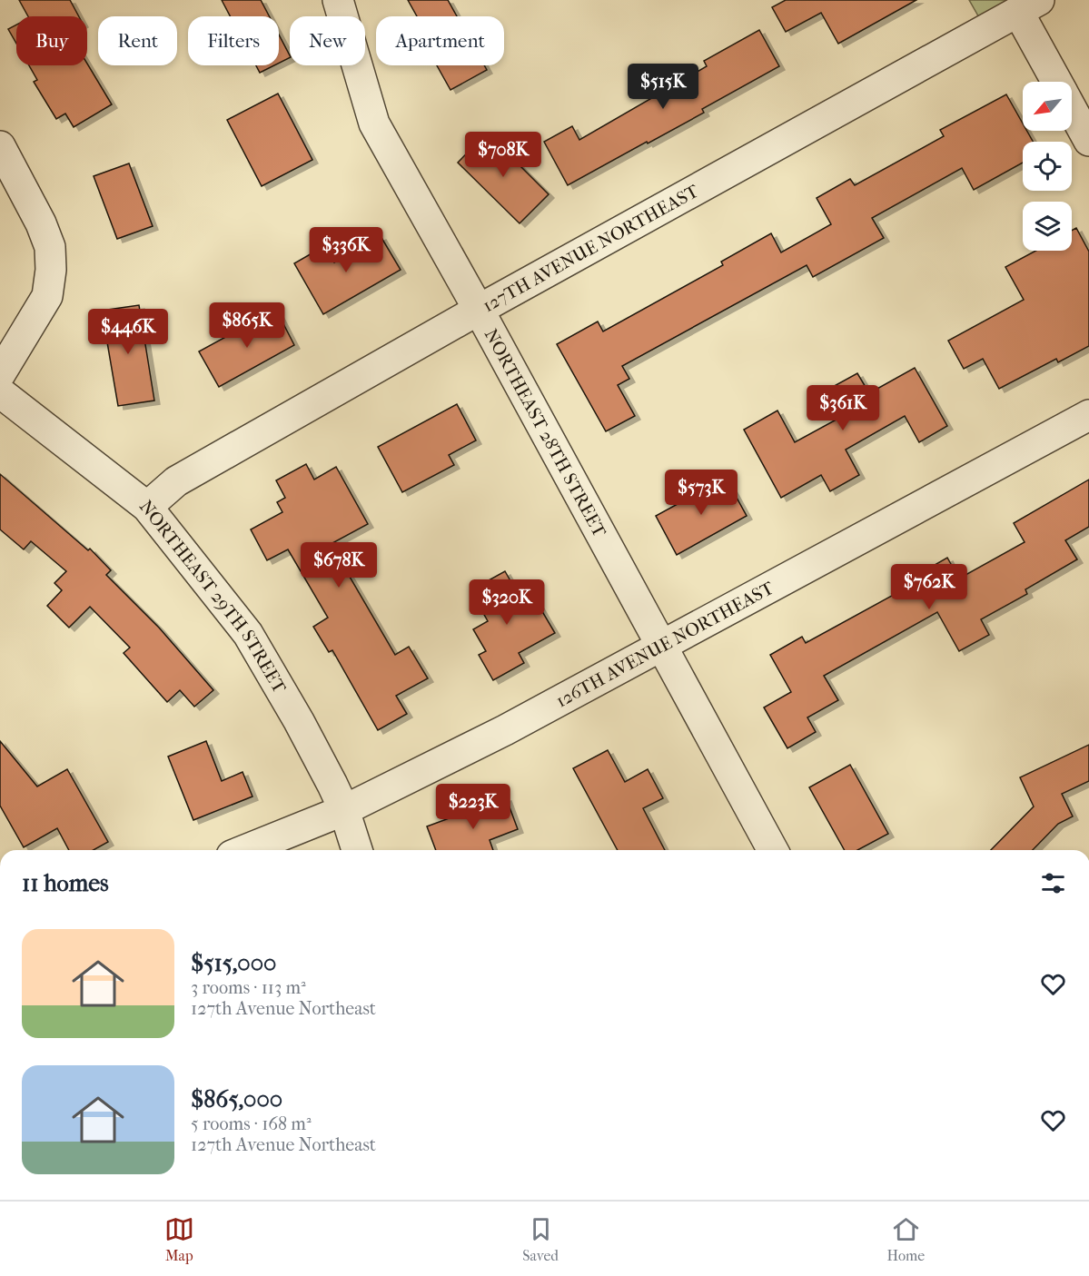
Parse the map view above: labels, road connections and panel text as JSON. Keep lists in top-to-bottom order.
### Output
{
  "streets": {
    "street": [
      "127TH AVENUE NORTHEAST",
      "NORTHEAST 28TH STREET",
      "NORTHEAST 29TH STREET",
      "126TH AVENUE NORTHEAST"
    ]
  },
  "crossings": [
    ["127TH AVENUE NORTHEAST", "NORTHEAST 28TH STREET"],
    ["127TH AVENUE NORTHEAST", "NORTHEAST 29TH STREET"],
    ["NORTHEAST 28TH STREET", "126TH AVENUE NORTHEAST"],
    ["NORTHEAST 29TH STREET", "126TH AVENUE NORTHEAST"]
  ],
  "north": "bottom left",
  "page": {
    "chip": [
      "Buy",
      "Rent",
      "Filters",
      "New",
      "Apartment"
    ],
    "price": [
      "$515K",
      "$708K",
      "$336K",
      "$865K",
      "$446K",
      "$361K",
      "$573K",
      "$678K",
      "$762K",
      "$320K",
      "$223K"
    ],
    "heading": "11 homes",
    "list": [
      {
        "name": "$515,000",
        "note": "3 rooms · 113 m² · 127th Avenue Northeast"
      },
      {
        "name": "$865,000",
        "note": "5 rooms · 168 m² · 127th Avenue Northeast"
      }
    ],
    "tabs": ["Map", "Saved", "Home"]
  }
}
